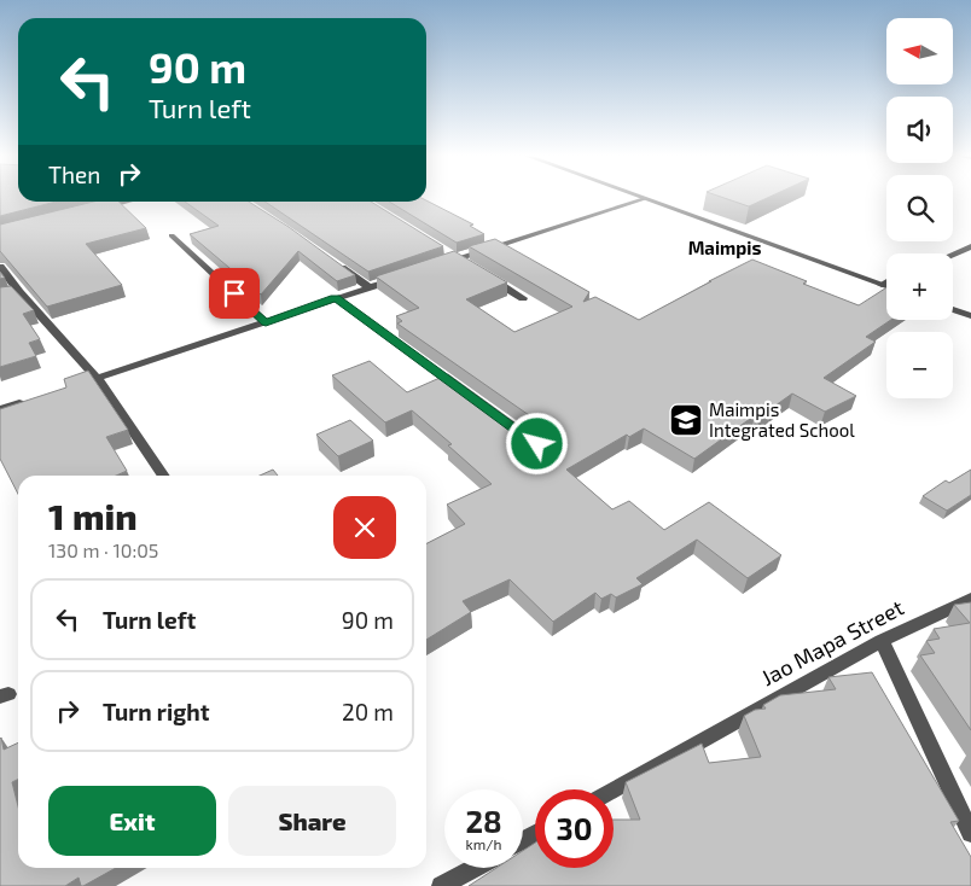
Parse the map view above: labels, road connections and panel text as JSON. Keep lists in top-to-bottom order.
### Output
{
  "streets": {
    "street": ["Jao Mapa Street"]
  },
  "districts": ["Maimpis"],
  "places": {
    "school or university": ["Maimpis Integrated School"]
  },
  "north": "left",
  "page": {
    "map_buttons": ["+", "−"],
    "turn": ["90 m", "Turn left"],
    "then": "Then",
    "heading": ["1 min", "130 m · 10:05"],
    "list": [
      {
        "name": "Turn left",
        "value": "90 m"
      },
      {
        "name": "Turn right",
        "value": "20 m"
      }
    ],
    "buttons": ["Exit", "Share"],
    "speed": "28 km/h",
    "limit": "30"
  }
}
